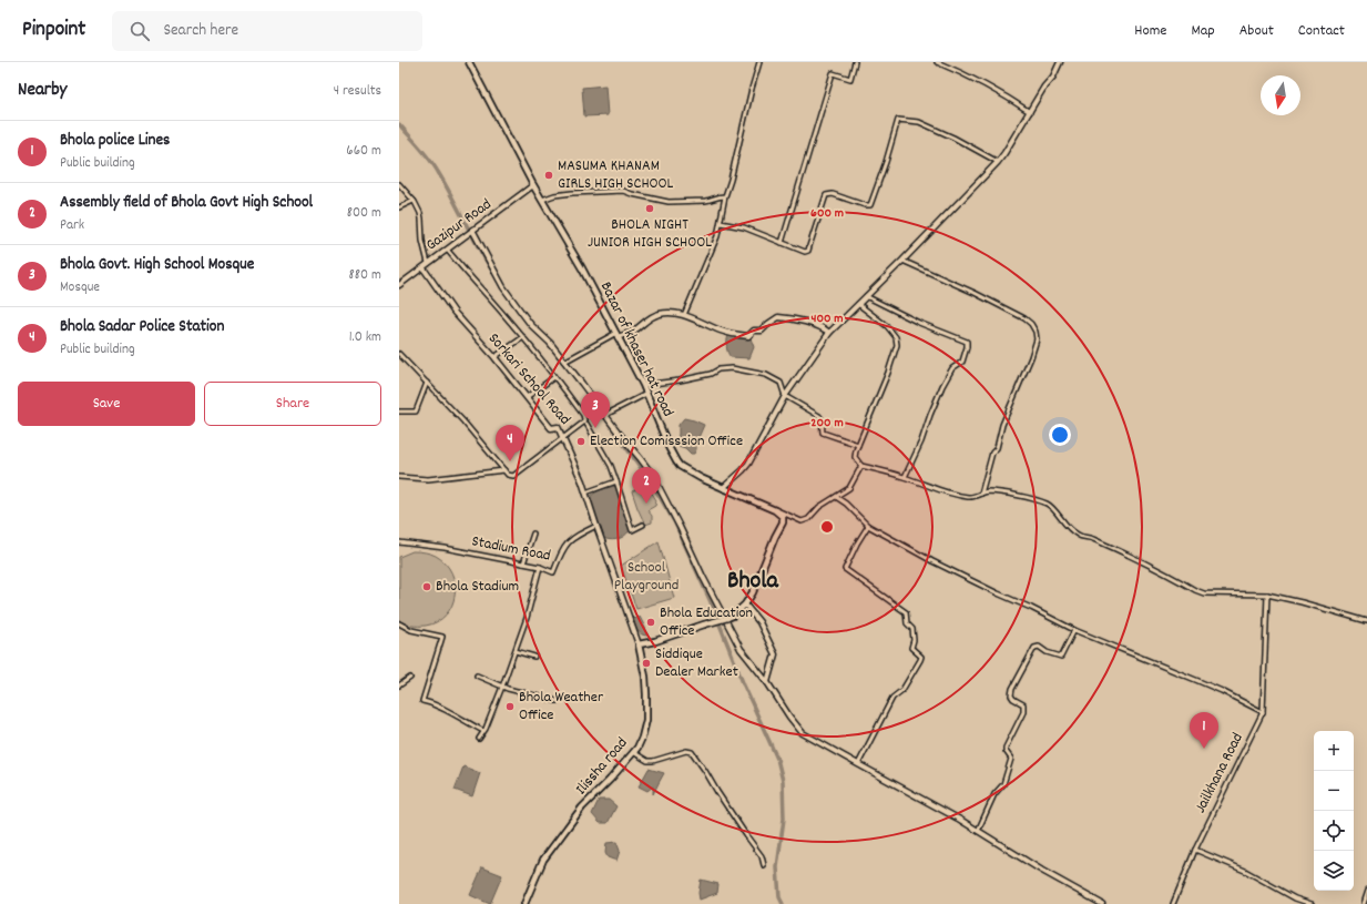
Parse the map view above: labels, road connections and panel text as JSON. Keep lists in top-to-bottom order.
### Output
{
  "streets": {
    "main road": ["Bazar of khaser hat road", "Ilissha road"],
    "street": [
      "Gazipur Road",
      "Sorkari School Road",
      "Stadium Road",
      "Jailkhana Road"
    ]
  },
  "crossings": [
    ["Gazipur Road", "Bazar of khaser hat road"],
    ["Gazipur Road", "Sorkari School Road"],
    ["Sorkari School Road", "Stadium Road"],
    ["Sorkari School Road", "Ilissha road"]
  ],
  "districts": ["Bhola"],
  "parks": ["School Playground"],
  "places": [
    "MASUMA KHANAM GIRLS HIGH SCHOOL",
    "BHOLA NIGHT JUNIOR HIGH SCHOOL",
    "Election Comisssion Office",
    "Bhola Stadium",
    "Bhola Education Office",
    "Siddique Dealer Market",
    "Bhola Weather Office"
  ],
  "north": "bottom",
  "page": {
    "header": "Pinpoint",
    "search": "Search here",
    "nav": [
      "Home",
      "Map",
      "About",
      "Contact"
    ],
    "heading": ["Nearby", "4 results"],
    "list": [
      {
        "mark": "1",
        "name": "Bhola police Lines",
        "note": "Public building",
        "value": "660 m"
      },
      {
        "mark": "2",
        "name": "Assembly field of Bhola Govt High School",
        "note": "Park",
        "value": "800 m"
      },
      {
        "mark": "3",
        "name": "Bhola Govt. High School Mosque",
        "note": "Mosque",
        "value": "880 m"
      },
      {
        "mark": "4",
        "name": "Bhola Sadar Police Station",
        "note": "Public building",
        "value": "1.0 km"
      }
    ],
    "buttons": ["Save", "Share"],
    "pins": [
      "3",
      "4",
      "2",
      "1"
    ],
    "map_buttons": ["+", "−"]
  },
  "rings": ["600 m", "400 m", "200 m"]
}
